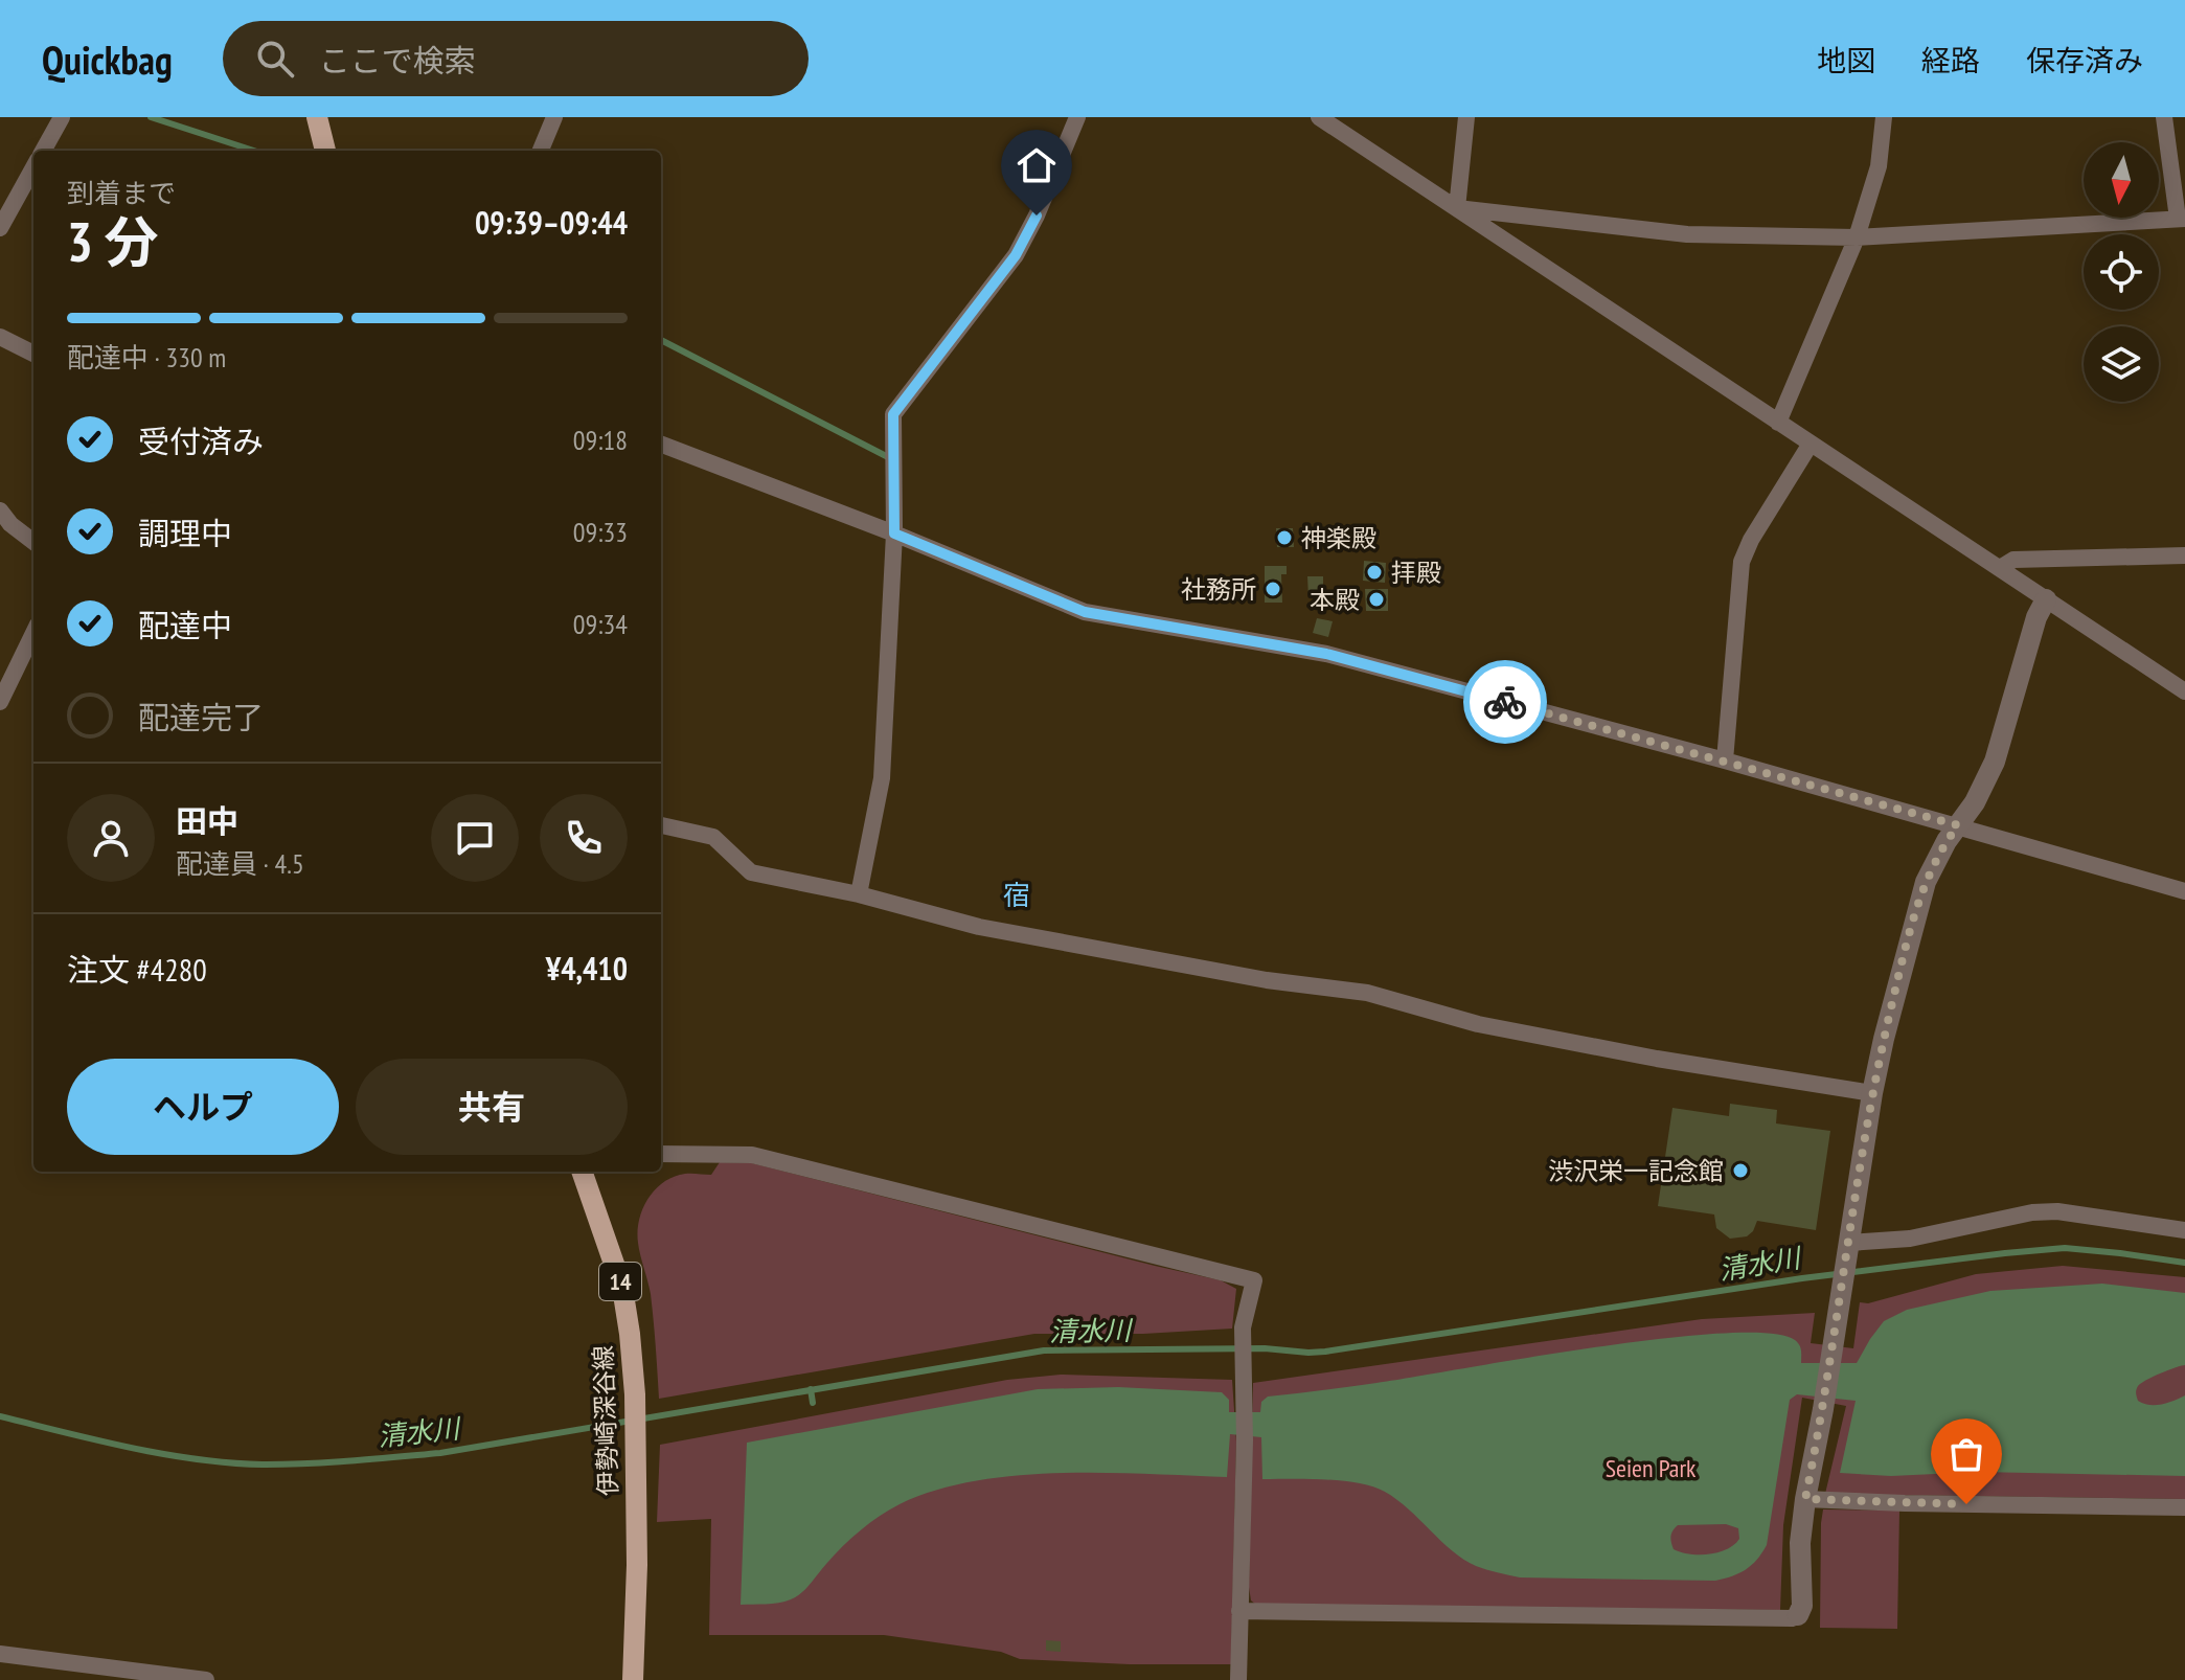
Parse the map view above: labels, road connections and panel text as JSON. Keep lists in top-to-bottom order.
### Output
{
  "streets": {
    "main road": ["14", "伊勢崎深谷線"]
  },
  "districts": ["宿"],
  "water": ["清水川"],
  "parks": ["Seien Park"],
  "places": [
    "神楽殿",
    "拝殿",
    "社務所",
    "本殿",
    "渋沢栄一記念館"
  ],
  "north": "bottom",
  "page": {
    "header": "Quickbag",
    "search": "ここで検索",
    "nav": ["地図", "経路", "保存済み"],
    "heading": ["3 分", "到着まで", "09:39–09:44"],
    "panel": [
      "田中",
      "配達員 · 4.5",
      "注文 #4280",
      "¥4,410"
    ],
    "bar": "配達中 · 330 m",
    "list": [
      ["受付済み", "09:18"],
      ["調理中", "09:33"],
      ["配達中", "09:34"],
      "配達完了"
    ],
    "buttons": ["ヘルプ", "共有"]
  }
}
